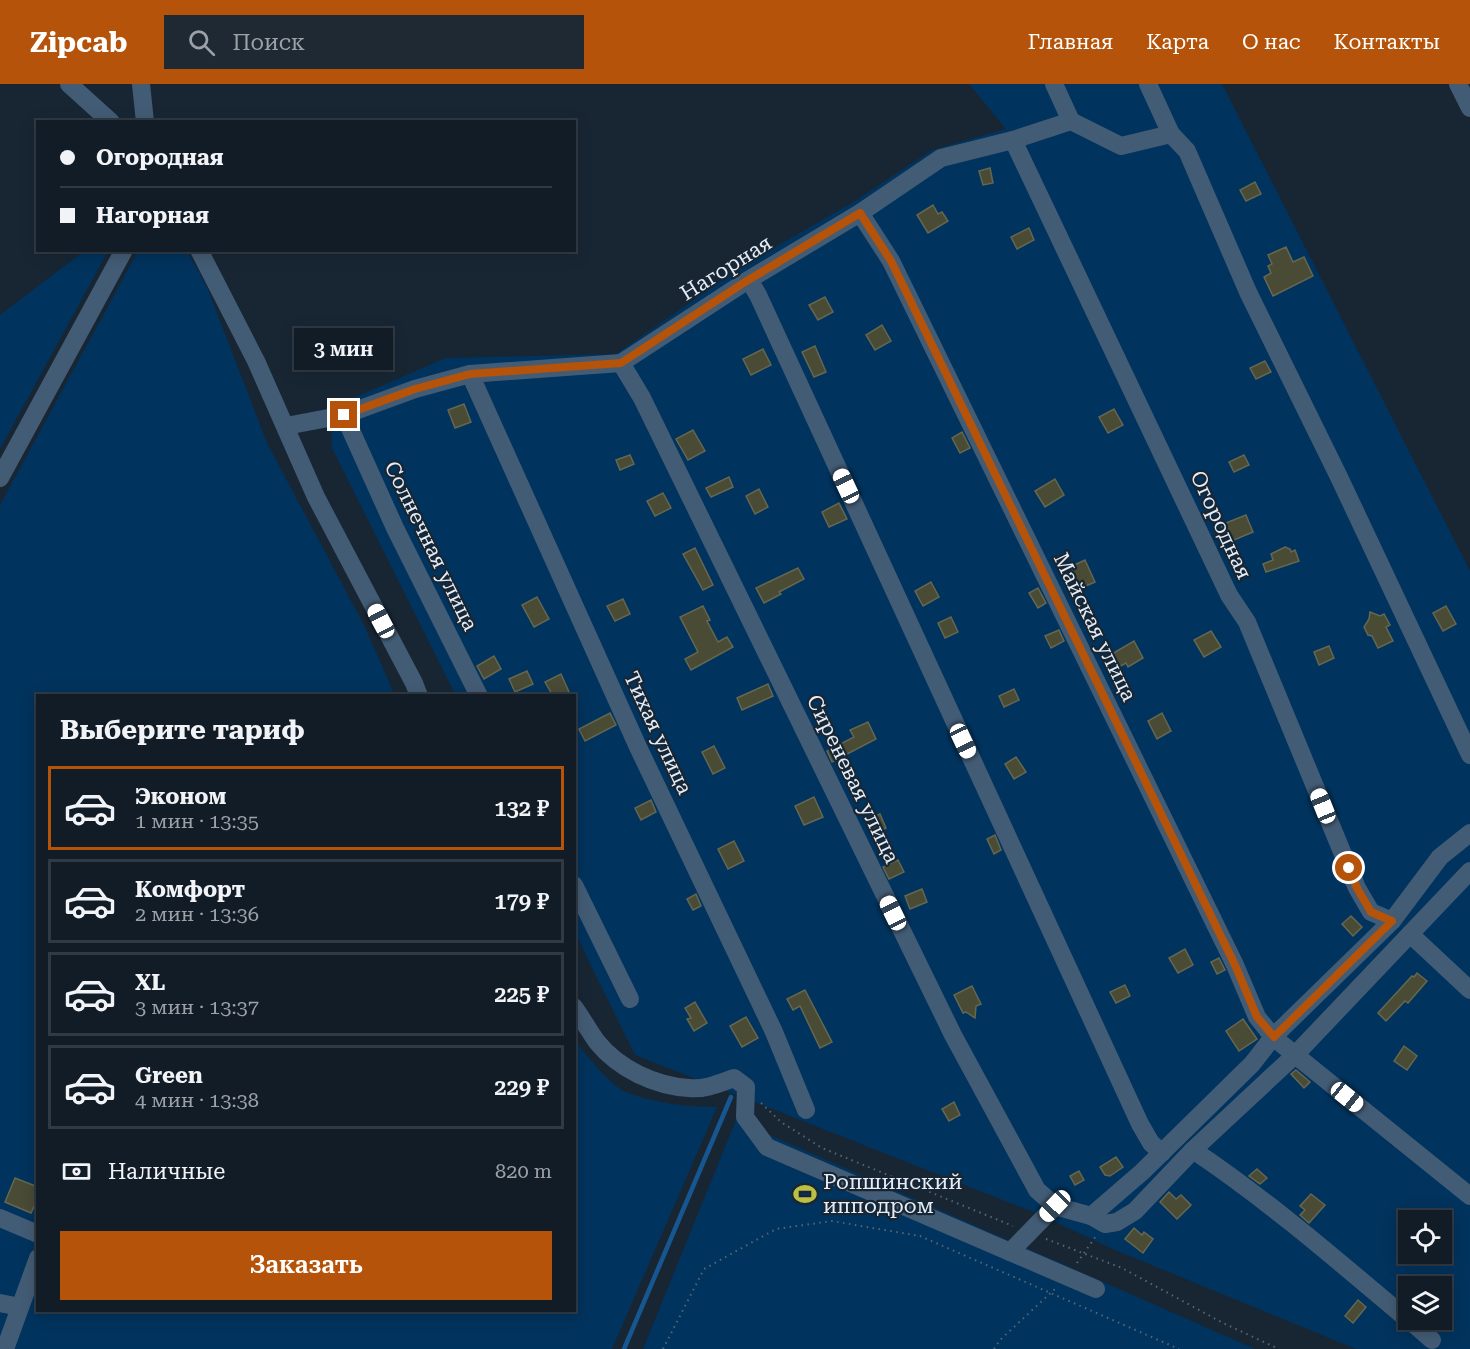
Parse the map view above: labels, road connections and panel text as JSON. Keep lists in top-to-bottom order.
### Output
{
  "streets": {
    "street": [
      "Нагорная",
      "Огородная",
      "Солнечная улица",
      "Майская улица",
      "Тихая улица",
      "Сиреневая улица"
    ]
  },
  "crossings": [
    ["Нагорная", "Огородная"],
    ["Нагорная", "Солнечная улица"],
    ["Нагорная", "Майская улица"],
    ["Нагорная", "Тихая улица"],
    ["Нагорная", "Сиреневая улица"],
    ["Майская улица", "Сиреневая улица"]
  ],
  "places": {
    "sports": ["Ропшинский ипподром"]
  },
  "page": {
    "header": "Zipcab",
    "search": "Поиск",
    "nav": [
      "Главная",
      "Карта",
      "О нас",
      "Контакты"
    ],
    "banner": ["Огородная", "Нагорная"],
    "bubble": "3 мин",
    "heading": "Выберите тариф",
    "list": [
      {
        "name": "Эконом",
        "note": "1 мин · 13:35",
        "value": "132 ₽"
      },
      {
        "name": "Комфорт",
        "note": "2 мин · 13:36",
        "value": "179 ₽"
      },
      {
        "name": "XL",
        "note": "3 мин · 13:37",
        "value": "225 ₽"
      },
      {
        "name": "Green",
        "note": "4 мин · 13:38",
        "value": "229 ₽"
      }
    ],
    "pay": ["Наличные", "820 m"],
    "buttons": "Заказать"
  }
}
